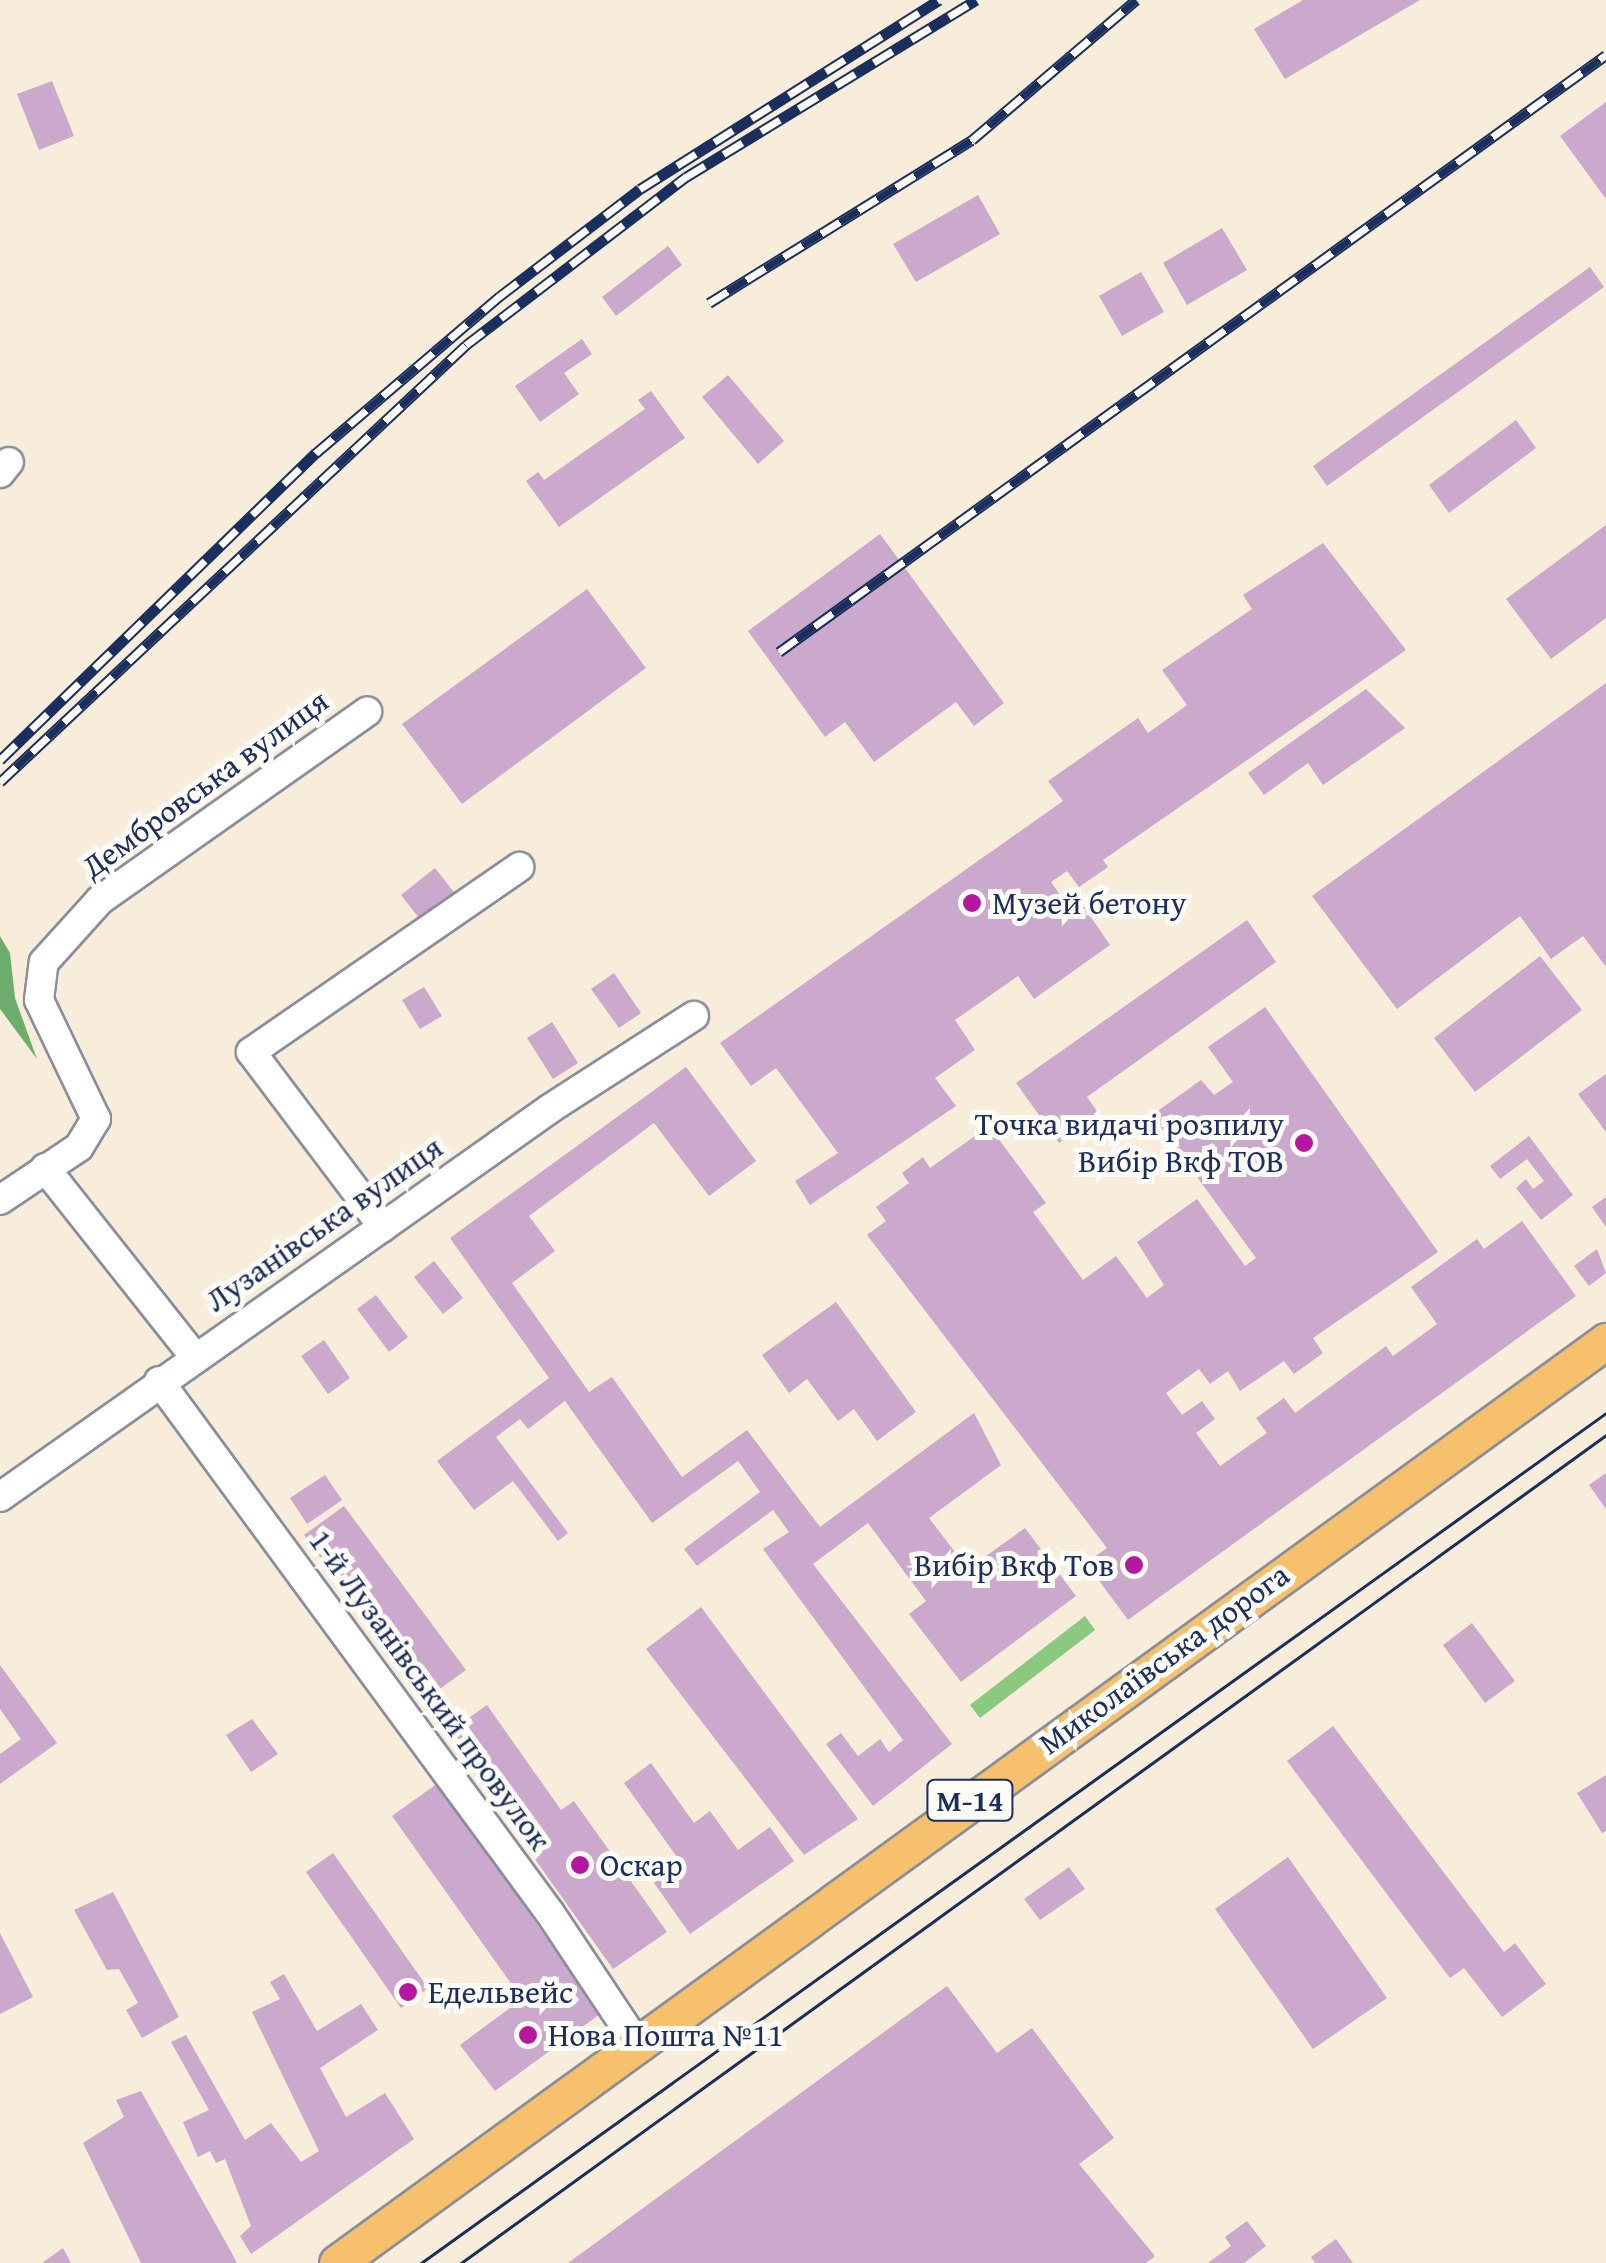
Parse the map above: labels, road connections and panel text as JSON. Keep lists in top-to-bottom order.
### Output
{
  "streets": {
    "main road": ["Миколаївська дорога", "М-14"],
    "street": ["Дембровська вулиця", "Лузанівська вулиця", "1-й Лузанівський провулок"]
  },
  "crossings": [
    ["Лузанівська вулиця", "1-й Лузанівський провулок"],
    ["Миколаївська дорога", "1-й Лузанівський провулок"]
  ],
  "places": [
    "Музей бетону",
    "Точка видачі розпилу Вибір Вкф ТОВ",
    "Вибір Вкф Тов",
    "Оскар",
    "Едельвейс",
    "Нова Пошта №11"
  ]
}
